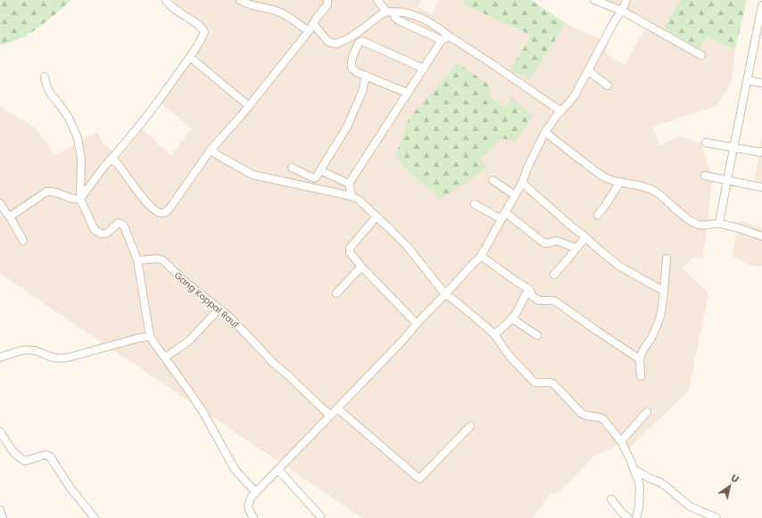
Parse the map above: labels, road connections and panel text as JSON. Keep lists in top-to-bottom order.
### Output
{
  "streets": {
    "street": ["Gang Koppal Rauf"]
  },
  "north": "top right"
}
